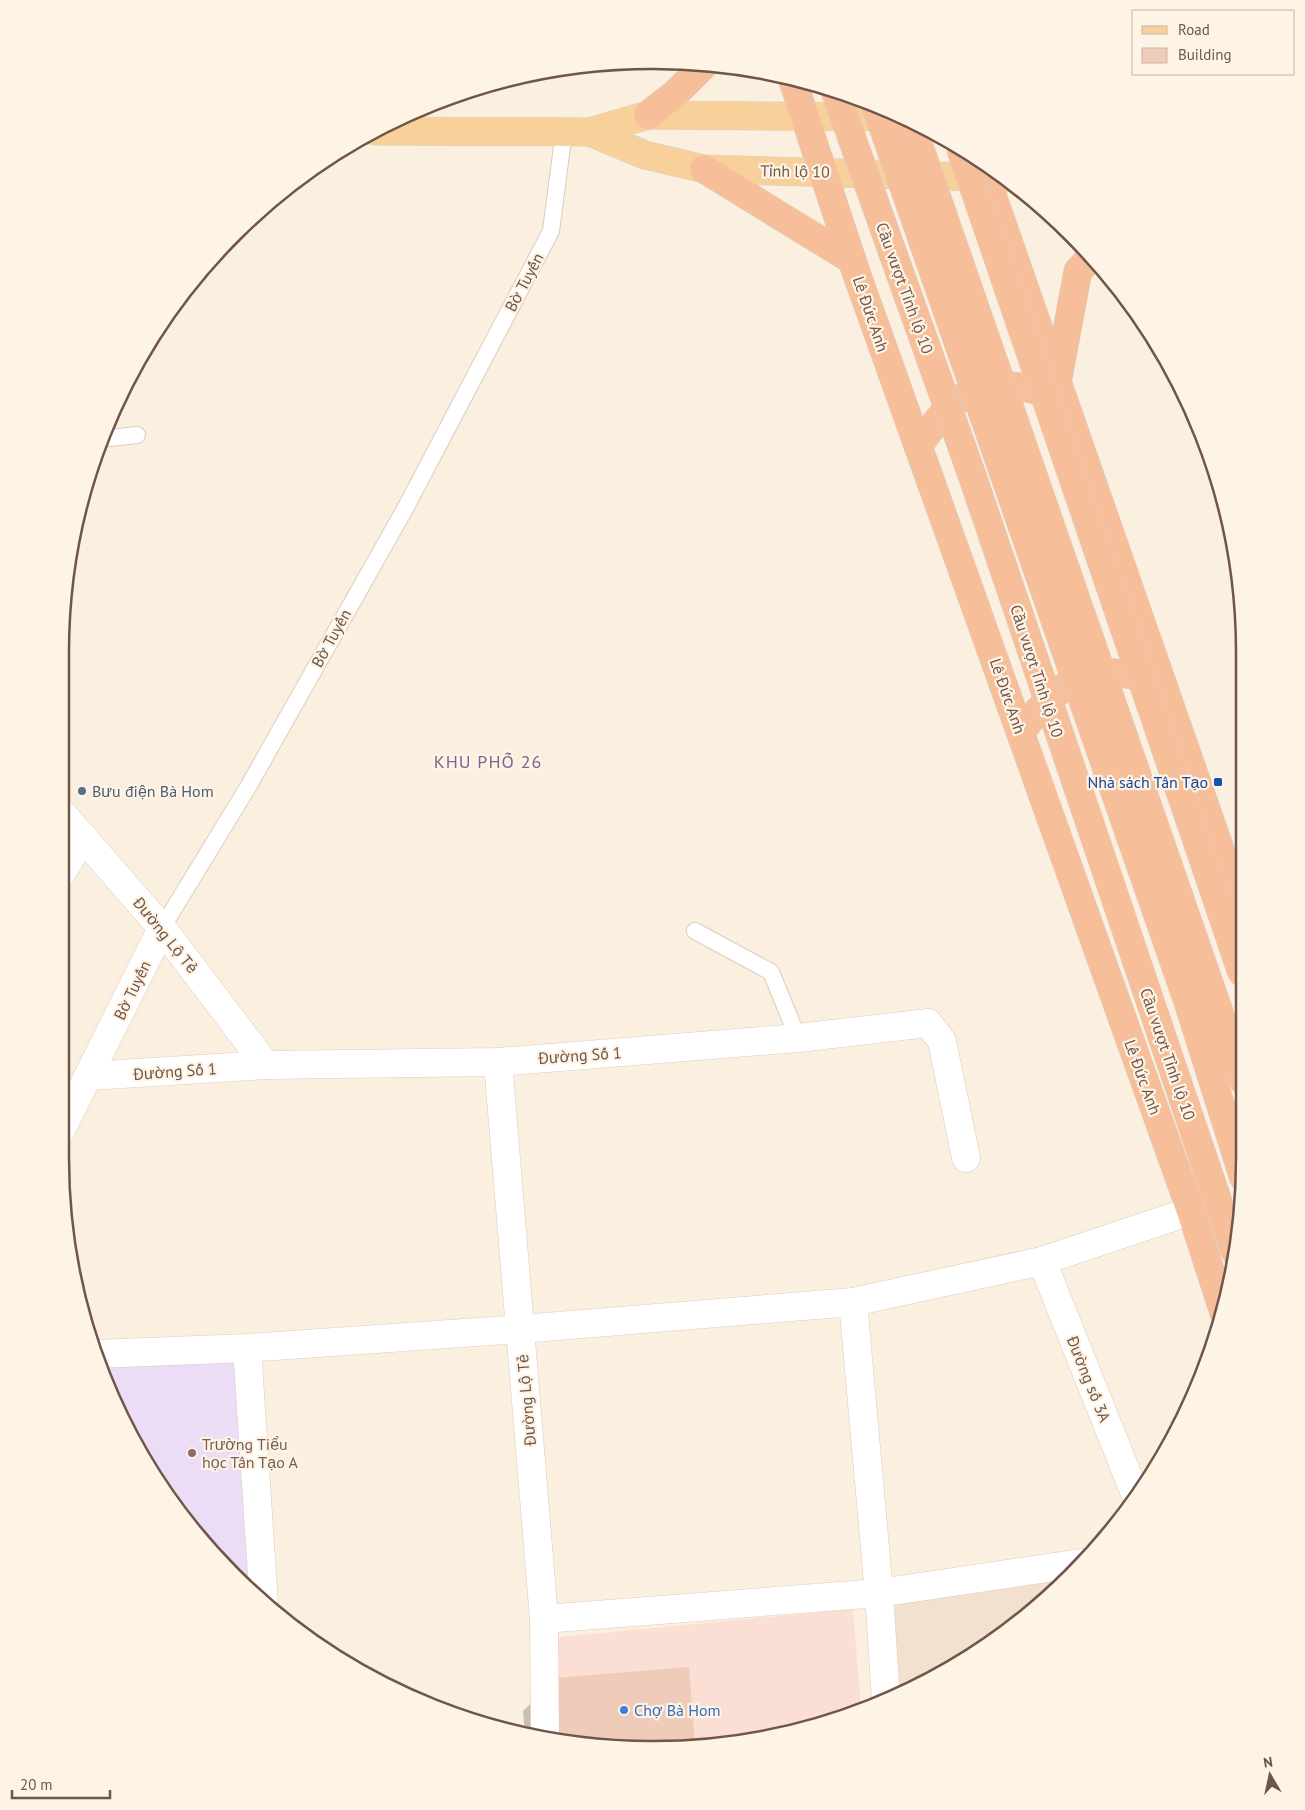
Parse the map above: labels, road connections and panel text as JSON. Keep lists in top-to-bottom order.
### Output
{
  "streets": {
    "highway": ["Cầu vượt Tỉnh lộ 10", "Lê Đức Anh"],
    "main road": ["Tỉnh lộ 10"],
    "street": [
      "Bờ Tuyến",
      "Đường Lộ Tẻ",
      "Đường Số 1",
      "Đường số 3A"
    ]
  },
  "crossings": [
    ["Tỉnh lộ 10", "Bờ Tuyến"],
    ["Tỉnh lộ 10", "Lê Đức Anh"],
    ["Bờ Tuyến", "Đường Lộ Tẻ"],
    ["Bờ Tuyến", "Đường Số 1"],
    ["Đường Lộ Tẻ", "Đường Số 1"]
  ],
  "districts": ["KHU PHỐ 26"],
  "places": {
    "transit": ["Nhà sách Tân Tạo"],
    "other": ["Bưu điện Bà Hom", "Trường Tiểu học Tân Tạo A", "Chợ Bà Hom"]
  },
  "legend": ["Road", "Building"],
  "scale_bar": "20 m",
  "north": "top"
}
